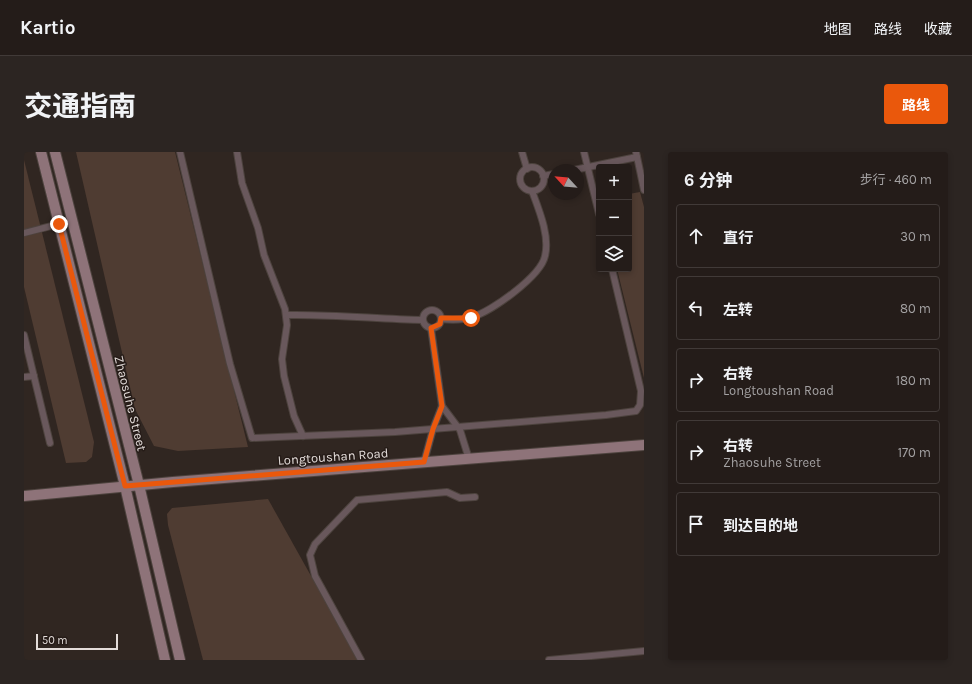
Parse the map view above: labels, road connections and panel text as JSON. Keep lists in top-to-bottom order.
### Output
{
  "streets": {
    "street": ["Zhaosuhe Street", "Longtoushan Road"]
  },
  "crossings": [
    ["Zhaosuhe Street", "Longtoushan Road"]
  ],
  "scale_bar": "50 m",
  "north": "top left",
  "page": {
    "header": "Kartio",
    "nav": ["地图", "路线", "收藏"],
    "title": "交通指南",
    "buttons": "路线",
    "heading": ["6 分钟", "步行 · 460 m"],
    "map_buttons": ["+", "−"],
    "list": [
      ["直行", "30 m"],
      ["左转", "80 m"],
      ["右转", "Longtoushan Road", "180 m"],
      ["右转", "Zhaosuhe Street", "170 m"],
      "到达目的地"
    ],
    "scale": "50 m"
  }
}
